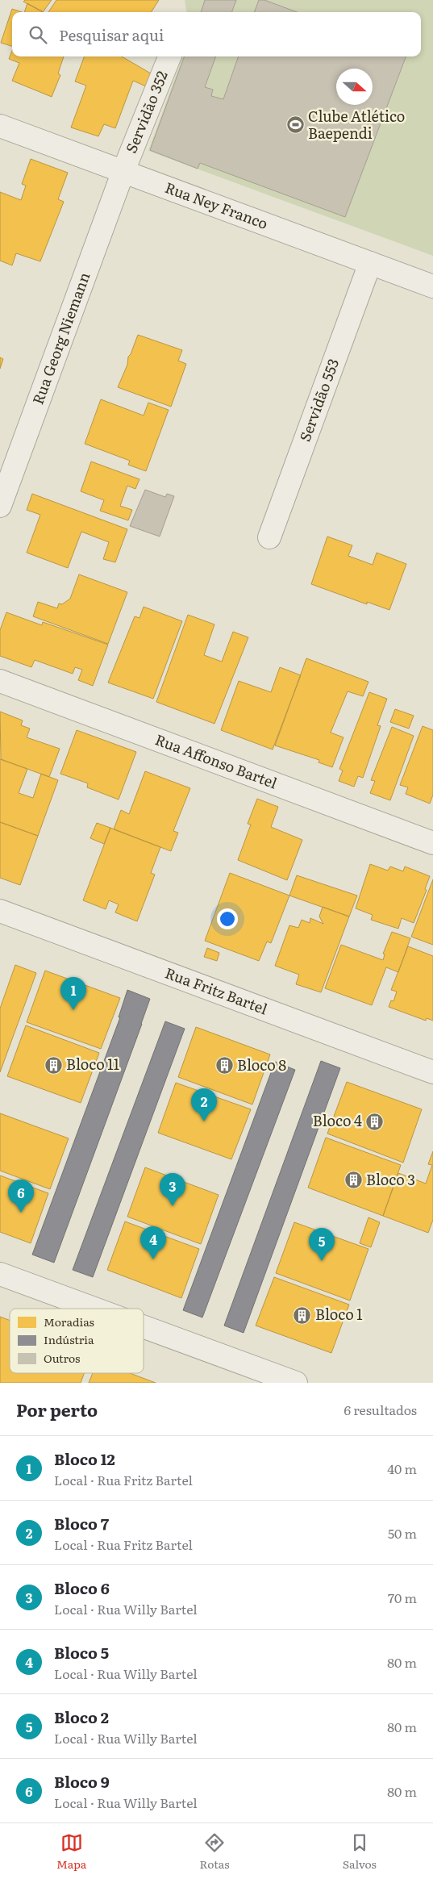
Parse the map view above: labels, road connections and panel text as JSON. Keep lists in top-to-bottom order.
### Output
{
  "streets": {
    "street": [
      "Servidão 352",
      "Rua Ney Franco",
      "Rua Georg Niemann",
      "Servidão 553",
      "Rua Affonso Bartel",
      "Rua Fritz Bartel"
    ]
  },
  "crossings": [
    ["Servidão 352", "Rua Ney Franco"],
    ["Servidão 352", "Rua Georg Niemann"],
    ["Rua Ney Franco", "Rua Georg Niemann"],
    ["Rua Ney Franco", "Servidão 553"]
  ],
  "places": {
    "sports": ["Clube Atlético Baependi"],
    "building": [
      "Bloco 11",
      "Bloco 8",
      "Bloco 4",
      "Bloco 3",
      "Bloco 1"
    ]
  },
  "legend": ["Moradias", "Indústria", "Outros"],
  "north": "right",
  "page": {
    "search": "Pesquisar aqui",
    "pins": [
      "1",
      "2",
      "3",
      "6",
      "4",
      "5"
    ],
    "heading": ["Por perto", "6 resultados"],
    "list": [
      {
        "mark": "1",
        "name": "Bloco 12",
        "note": "Local · Rua Fritz Bartel",
        "value": "40 m"
      },
      {
        "mark": "2",
        "name": "Bloco 7",
        "note": "Local · Rua Fritz Bartel",
        "value": "50 m"
      },
      {
        "mark": "3",
        "name": "Bloco 6",
        "note": "Local · Rua Willy Bartel",
        "value": "70 m"
      },
      {
        "mark": "4",
        "name": "Bloco 5",
        "note": "Local · Rua Willy Bartel",
        "value": "80 m"
      },
      {
        "mark": "5",
        "name": "Bloco 2",
        "note": "Local · Rua Willy Bartel",
        "value": "80 m"
      },
      {
        "mark": "6",
        "name": "Bloco 9",
        "note": "Local · Rua Willy Bartel",
        "value": "80 m"
      }
    ],
    "nav": ["Mapa", "Rotas", "Salvos"]
  }
}
